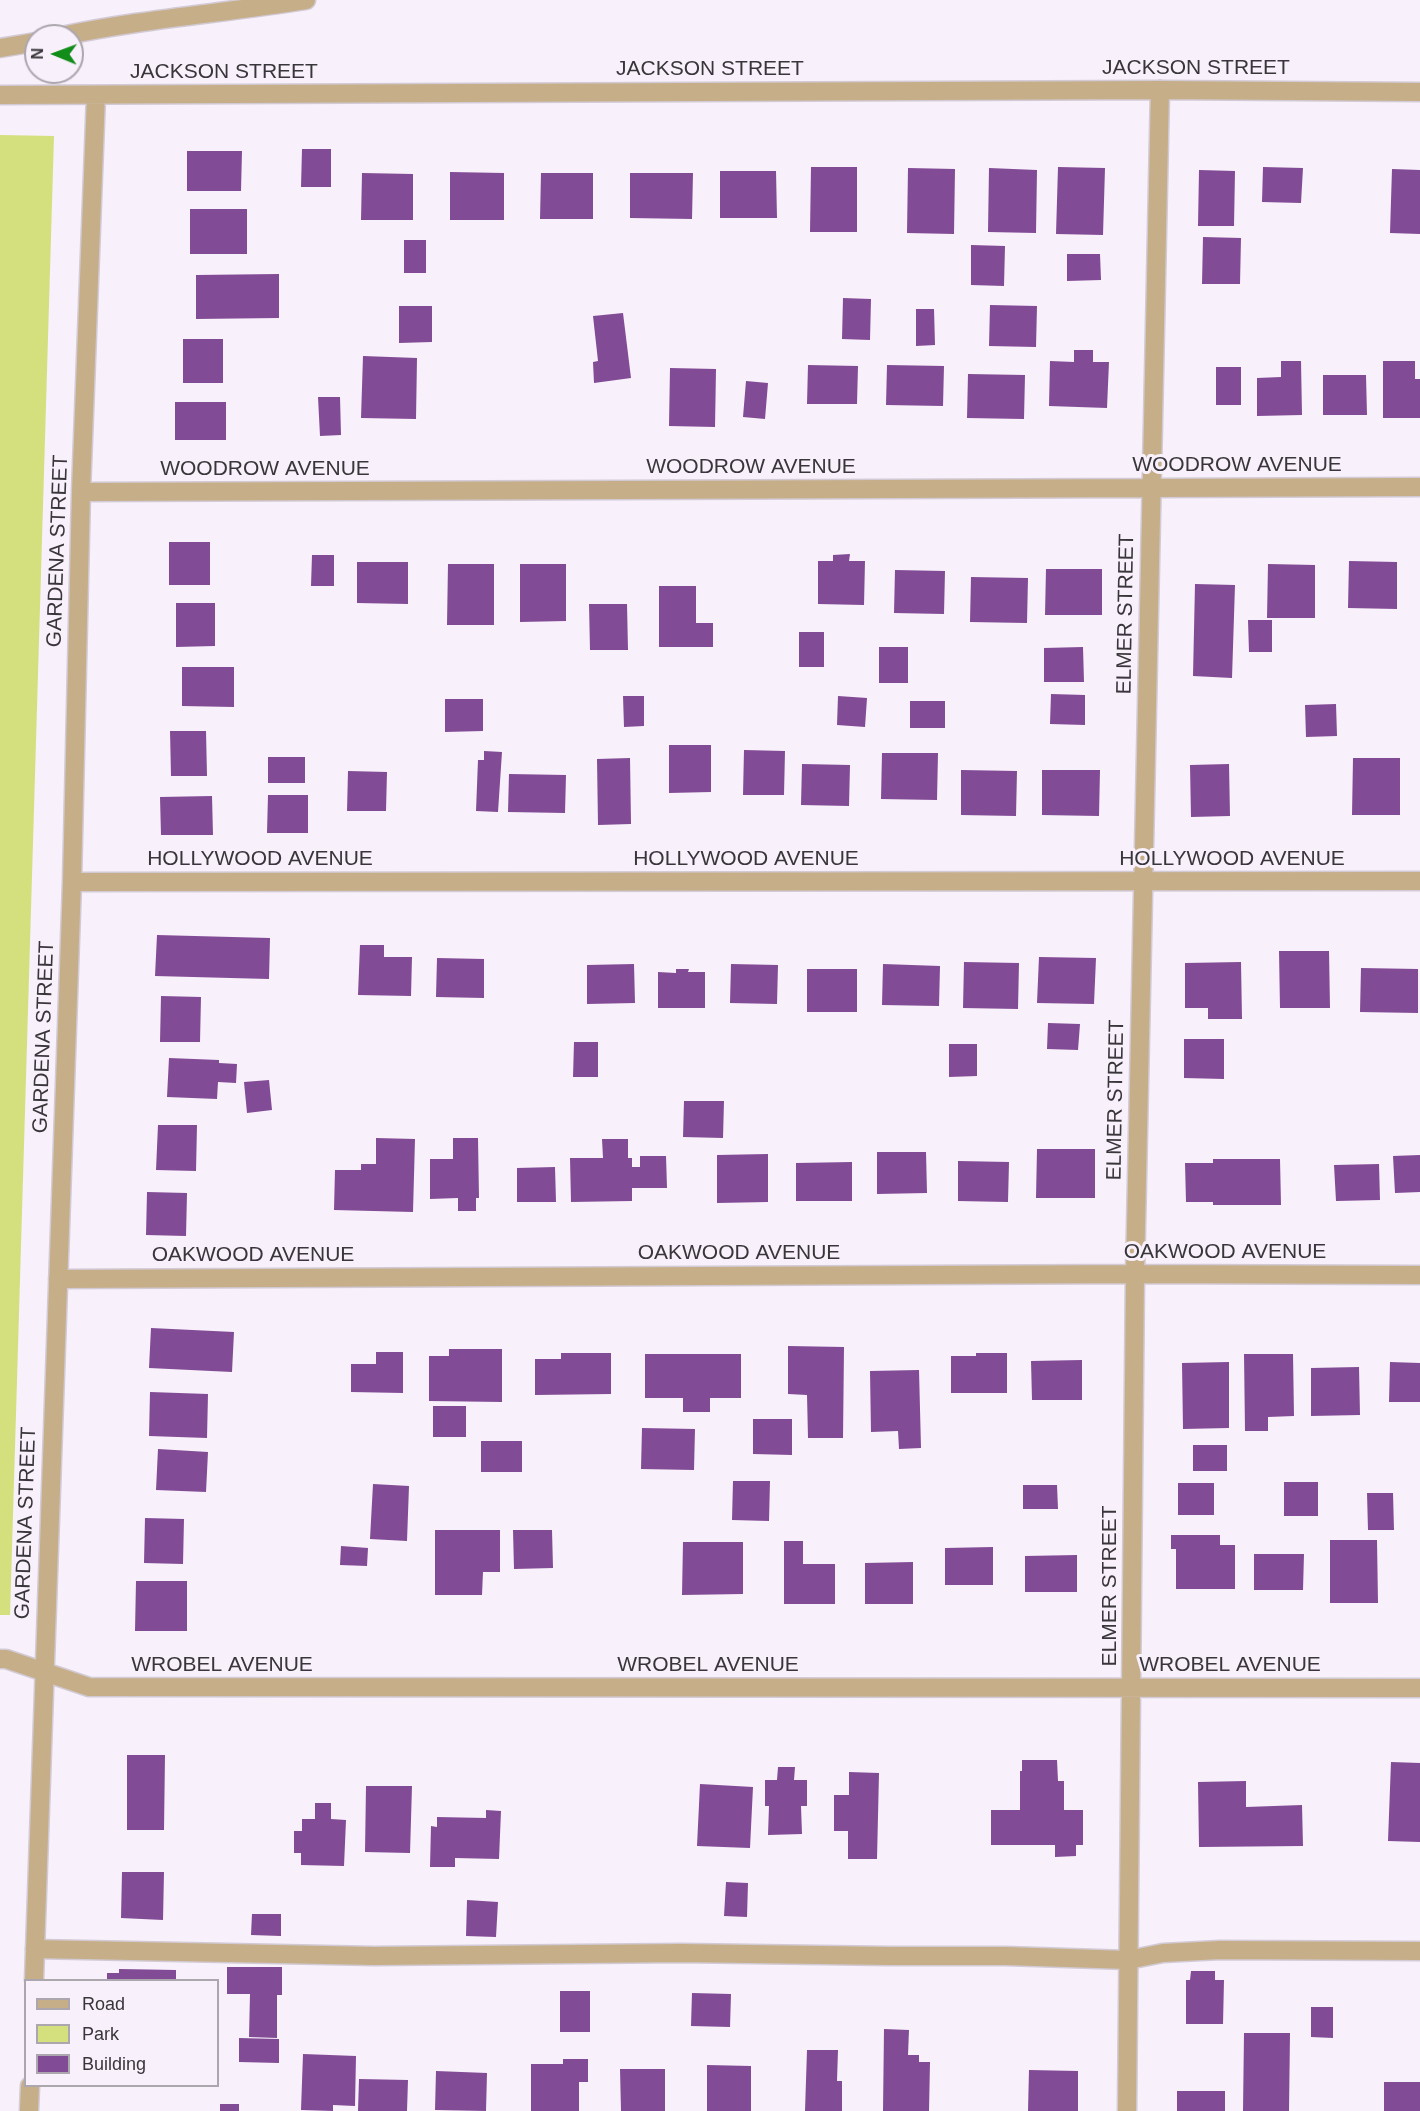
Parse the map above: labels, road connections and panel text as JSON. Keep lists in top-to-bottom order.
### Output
{
  "streets": {
    "street": [
      "JACKSON STREET",
      "WOODROW AVENUE",
      "GARDENA STREET",
      "ELMER STREET",
      "HOLLYWOOD AVENUE",
      "OAKWOOD AVENUE",
      "WROBEL AVENUE"
    ]
  },
  "crossings": [
    ["JACKSON STREET", "GARDENA STREET"],
    ["JACKSON STREET", "ELMER STREET"],
    ["WOODROW AVENUE", "GARDENA STREET"],
    ["WOODROW AVENUE", "ELMER STREET"],
    ["GARDENA STREET", "HOLLYWOOD AVENUE"],
    ["GARDENA STREET", "OAKWOOD AVENUE"],
    ["GARDENA STREET", "WROBEL AVENUE"],
    ["ELMER STREET", "HOLLYWOOD AVENUE"],
    ["ELMER STREET", "OAKWOOD AVENUE"],
    ["ELMER STREET", "WROBEL AVENUE"]
  ],
  "legend": ["Road", "Park", "Building"],
  "north": "left"
}
